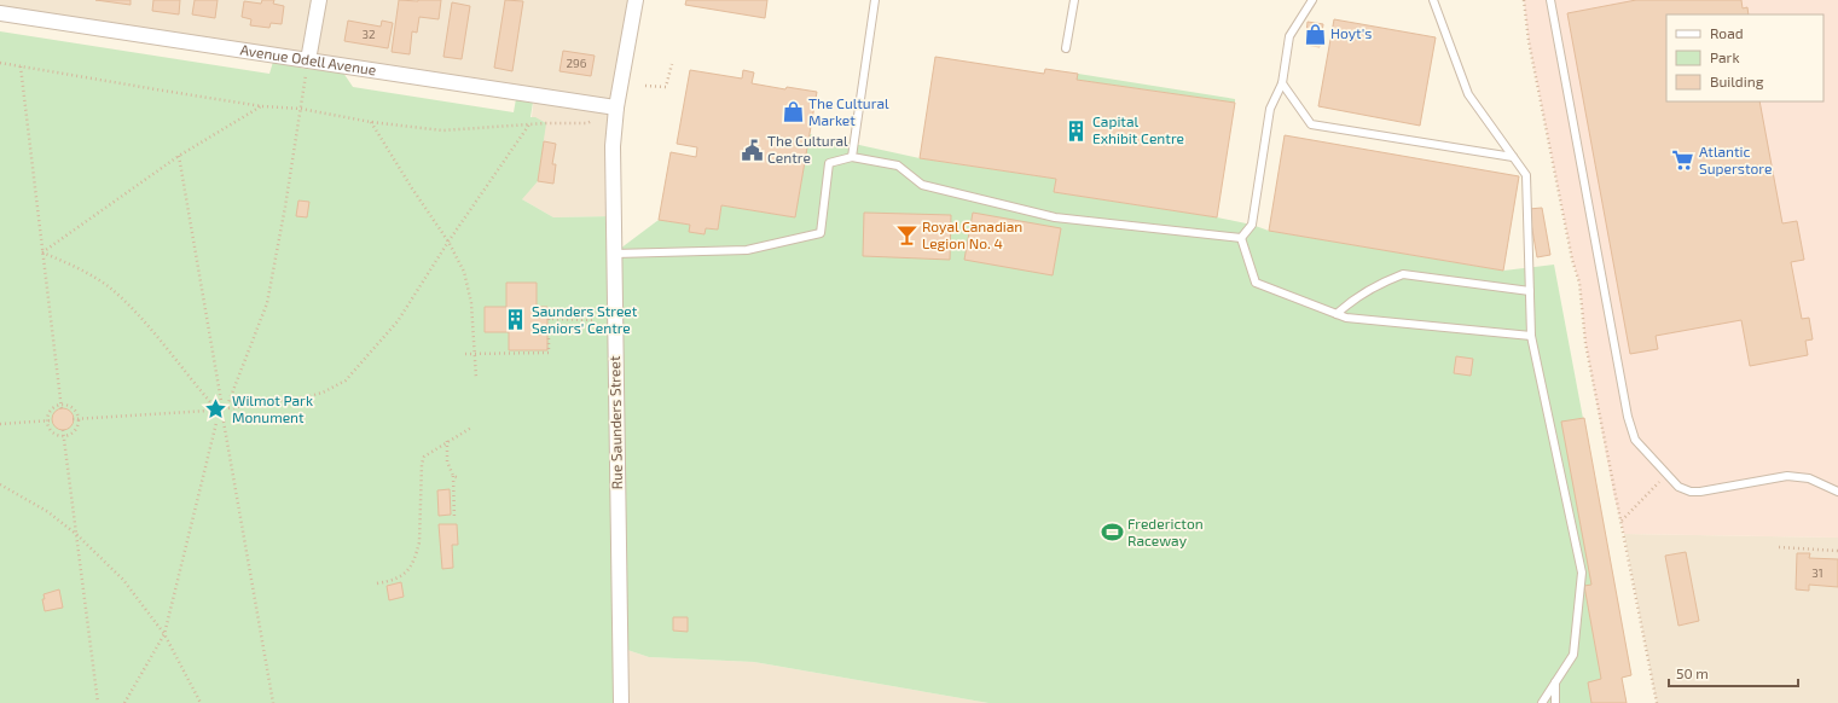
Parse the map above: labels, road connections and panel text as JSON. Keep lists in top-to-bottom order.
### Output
{
  "streets": {
    "street": ["Avenue Odell Avenue", "Rue Saunders Street"]
  },
  "crossings": [
    ["Avenue Odell Avenue", "Rue Saunders Street"]
  ],
  "places": {
    "shop": ["Hoyt's", "The Cultural Market"],
    "building": ["Capital Exhibit Centre", "Saunders Street Seniors' Centre"],
    "public building": ["The Cultural Centre"],
    "supermarket": ["Atlantic Superstore"],
    "bar": ["Royal Canadian Legion No. 4"],
    "place": ["Wilmot Park Monument"],
    "sports": ["Fredericton Raceway"]
  },
  "house_numbers": ["32", "296", "31"],
  "legend": ["Road", "Park", "Building"],
  "scale_bar": "50 m"
}
